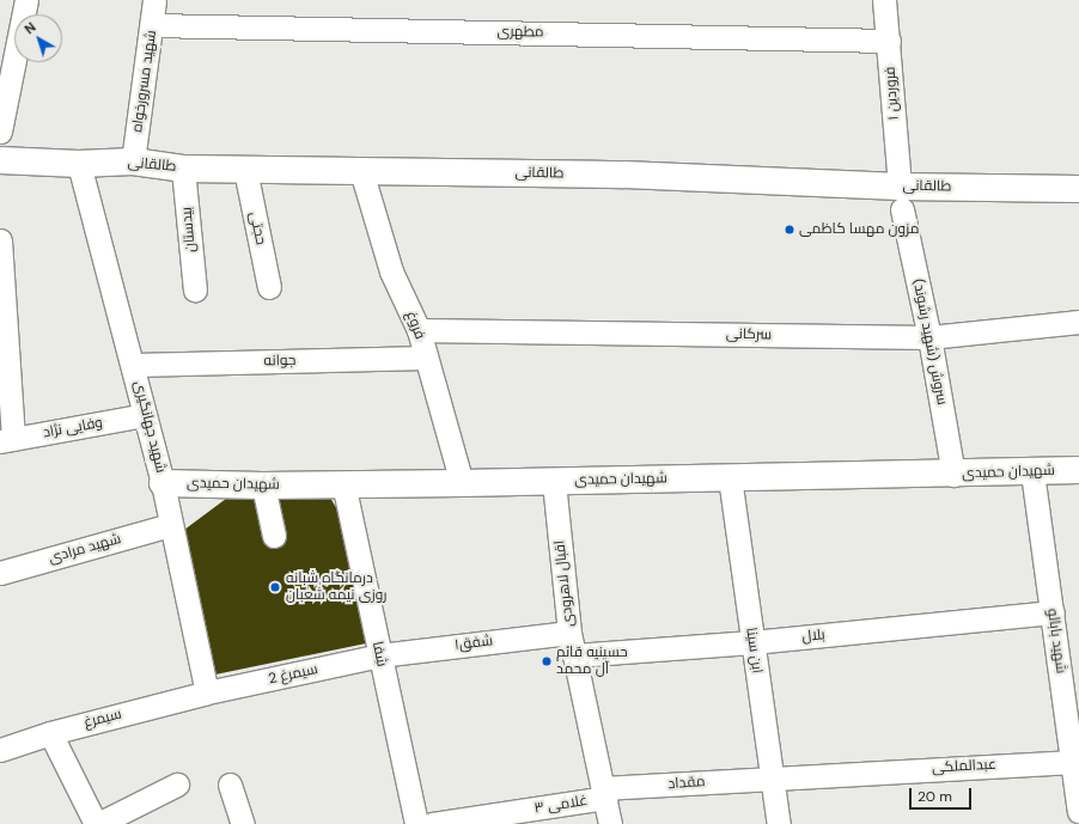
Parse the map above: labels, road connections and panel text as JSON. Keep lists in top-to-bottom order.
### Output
{
  "streets": {
    "street": [
      "مطهری",
      "شهید مسرورخواه",
      "فروردین ۱",
      "طالقانی",
      "حجتی",
      "بیدستان",
      "فروغ",
      "سرکانی",
      "سروش (شهید رشوند)",
      "جوانه",
      "شهید جهانگیری",
      "وفایی نژاد",
      "شهیدان حمیدی",
      "شهید مرادی",
      "اقبال لاهرودی",
      "بلال",
      "شهید بابالو",
      "۱شفق",
      "ابن سینا",
      "شِفا",
      "سیمرغ 2",
      "سیمرغ",
      "عبدالملکی",
      "مقداد",
      "غلامی ۳"
    ]
  },
  "crossings": [
    ["مطهری", "شهید مسرورخواه"],
    ["مطهری", "فروردین ۱"],
    ["شهید مسرورخواه", "طالقانی"],
    ["فروردین ۱", "طالقانی"],
    ["فروردین ۱", "سروش (شهید رشوند)"],
    ["طالقانی", "حجتی"],
    ["طالقانی", "بیدستان"],
    ["طالقانی", "فروغ"],
    ["طالقانی", "سروش (شهید رشوند)"],
    ["طالقانی", "شهید جهانگیری"],
    ["فروغ", "سرکانی"],
    ["فروغ", "جوانه"],
    ["فروغ", "شهیدان حمیدی"],
    ["سرکانی", "سروش (شهید رشوند)"],
    ["سروش (شهید رشوند)", "شهیدان حمیدی"],
    ["جوانه", "شهید جهانگیری"],
    ["شهید جهانگیری", "وفایی نژاد"],
    ["شهید جهانگیری", "شهیدان حمیدی"],
    ["شهید جهانگیری", "شهید مرادی"],
    ["شهید جهانگیری", "سیمرغ 2"],
    ["شهید جهانگیری", "سیمرغ"],
    ["شهیدان حمیدی", "اقبال لاهرودی"],
    ["شهیدان حمیدی", "شهید بابالو"],
    ["شهیدان حمیدی", "ابن سینا"],
    ["شهیدان حمیدی", "شِفا"],
    ["اقبال لاهرودی", "بلال"],
    ["اقبال لاهرودی", "۱شفق"],
    ["اقبال لاهرودی", "مقداد"],
    ["اقبال لاهرودی", "غلامی ۳"],
    ["بلال", "شهید بابالو"],
    ["بلال", "ابن سینا"],
    ["شهید بابالو", "عبدالملکی"],
    ["۱شفق", "شِفا"],
    ["۱شفق", "سیمرغ 2"],
    ["ابن سینا", "عبدالملکی"],
    ["ابن سینا", "مقداد"],
    ["شِفا", "سیمرغ 2"],
    ["سیمرغ 2", "سیمرغ"],
    ["عبدالملکی", "مقداد"],
    ["مقداد", "غلامی ۳"]
  ],
  "places": ["مزون مهسا کاظمی", "درمانگاه شبانه روزی نیمه شعبان", "حسینیه قائم آل محمد"],
  "scale_bar": "20 m",
  "north": "top left"
}
